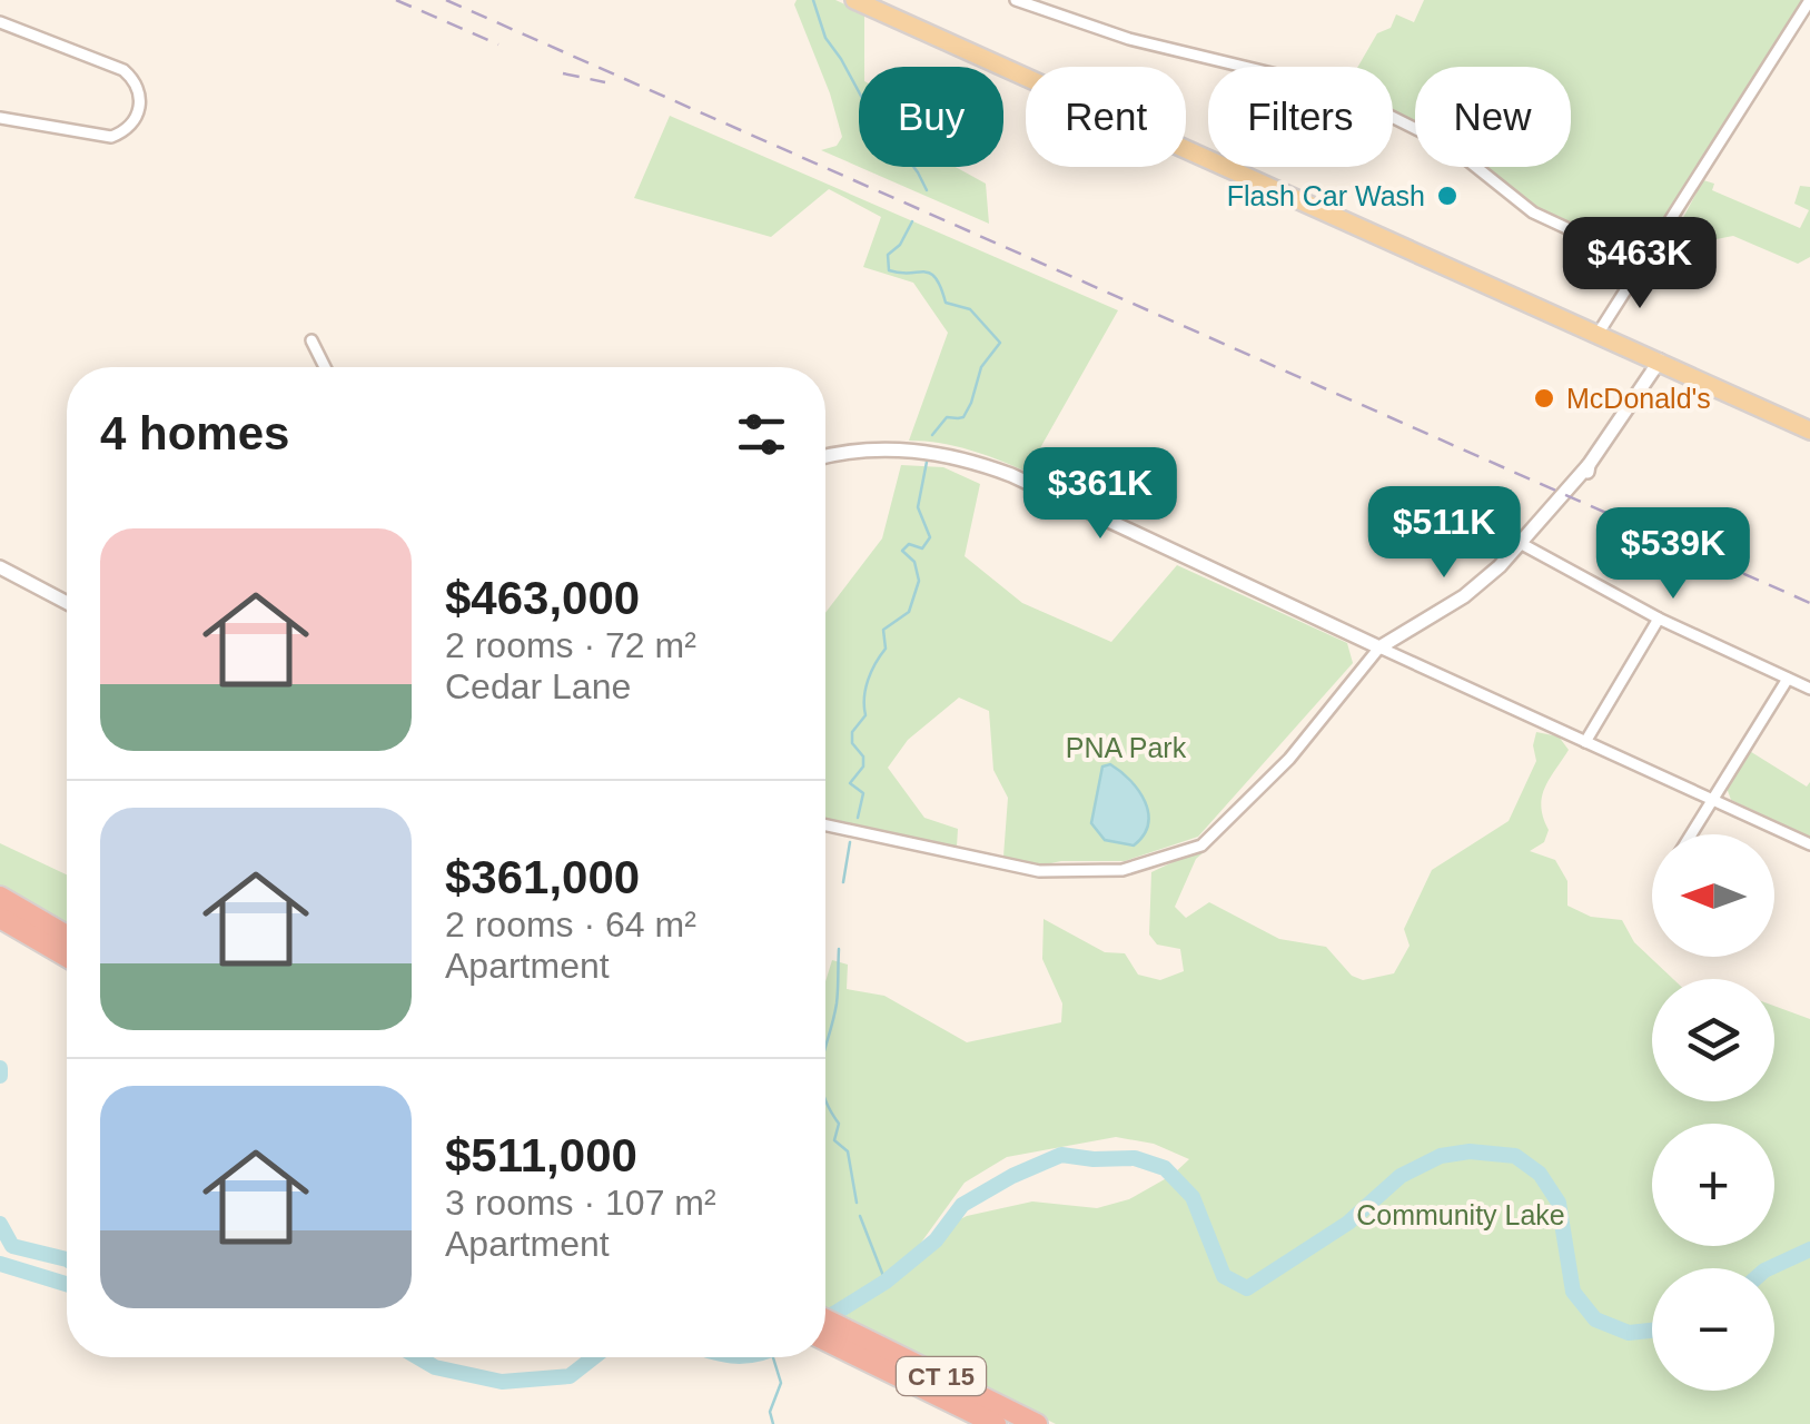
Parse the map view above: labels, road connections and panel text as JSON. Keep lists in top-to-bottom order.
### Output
{
  "streets": {
    "highway": ["CT 15"]
  },
  "parks": ["PNA Park", "Community Lake"],
  "places": ["Flash Car Wash", "McDonald's"],
  "north": "left",
  "page": {
    "chip": [
      "Buy",
      "Rent",
      "Filters",
      "New"
    ],
    "price": [
      "$463K",
      "$361K",
      "$511K",
      "$539K"
    ],
    "heading": "4 homes",
    "list": [
      {
        "name": "$463,000",
        "note": "2 rooms · 72 m² · Cedar Lane"
      },
      {
        "name": "$361,000",
        "note": "2 rooms · 64 m² · Apartment"
      },
      {
        "name": "$511,000",
        "note": "3 rooms · 107 m² · Apartment"
      }
    ],
    "map_buttons": ["+", "−"]
  }
}
